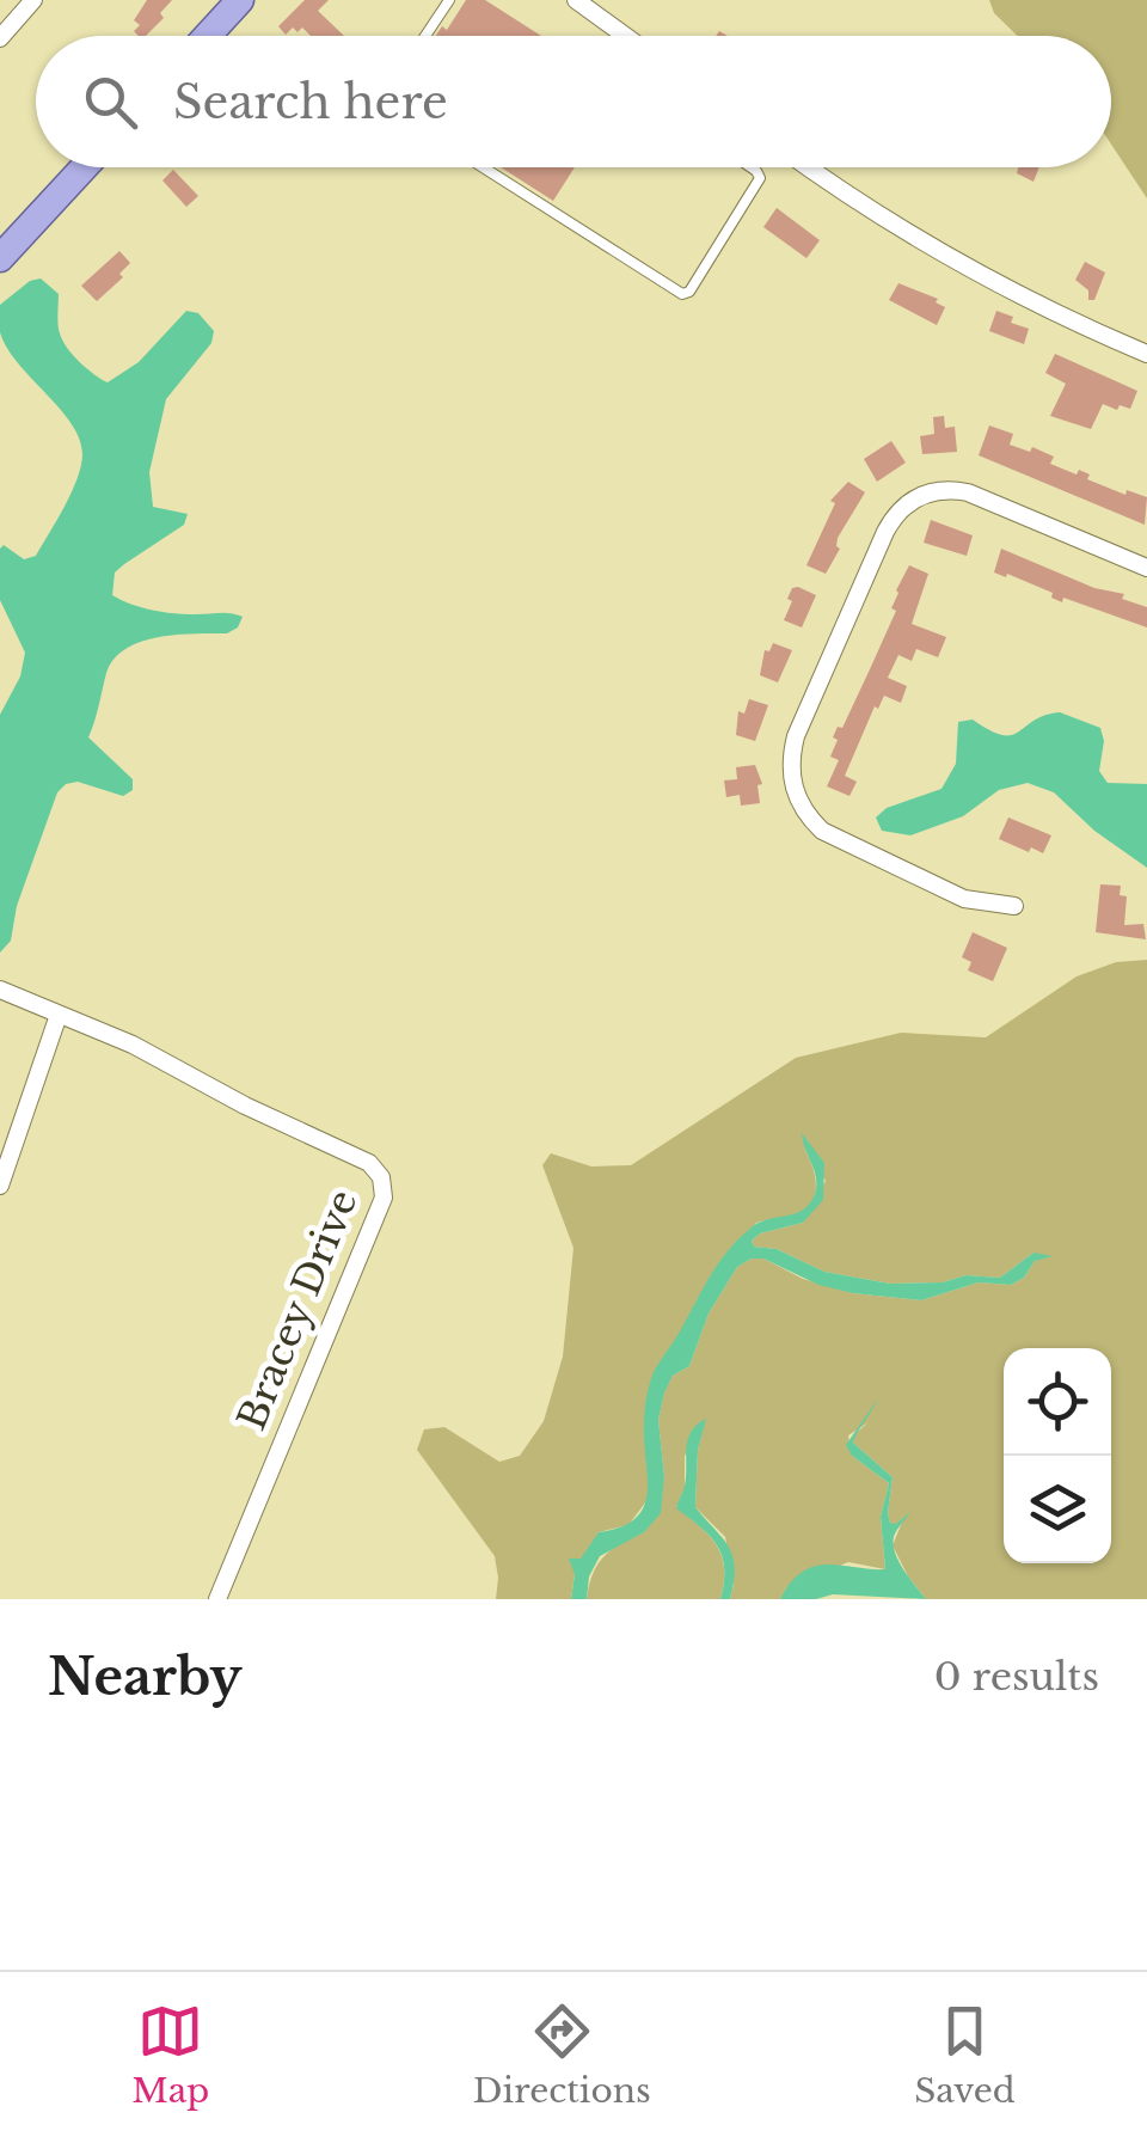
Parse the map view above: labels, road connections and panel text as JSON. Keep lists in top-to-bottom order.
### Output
{
  "streets": {
    "street": ["Bracey Drive"]
  },
  "page": {
    "search": "Search here",
    "heading": ["Nearby", "0 results"],
    "nav": ["Map", "Directions", "Saved"]
  }
}
